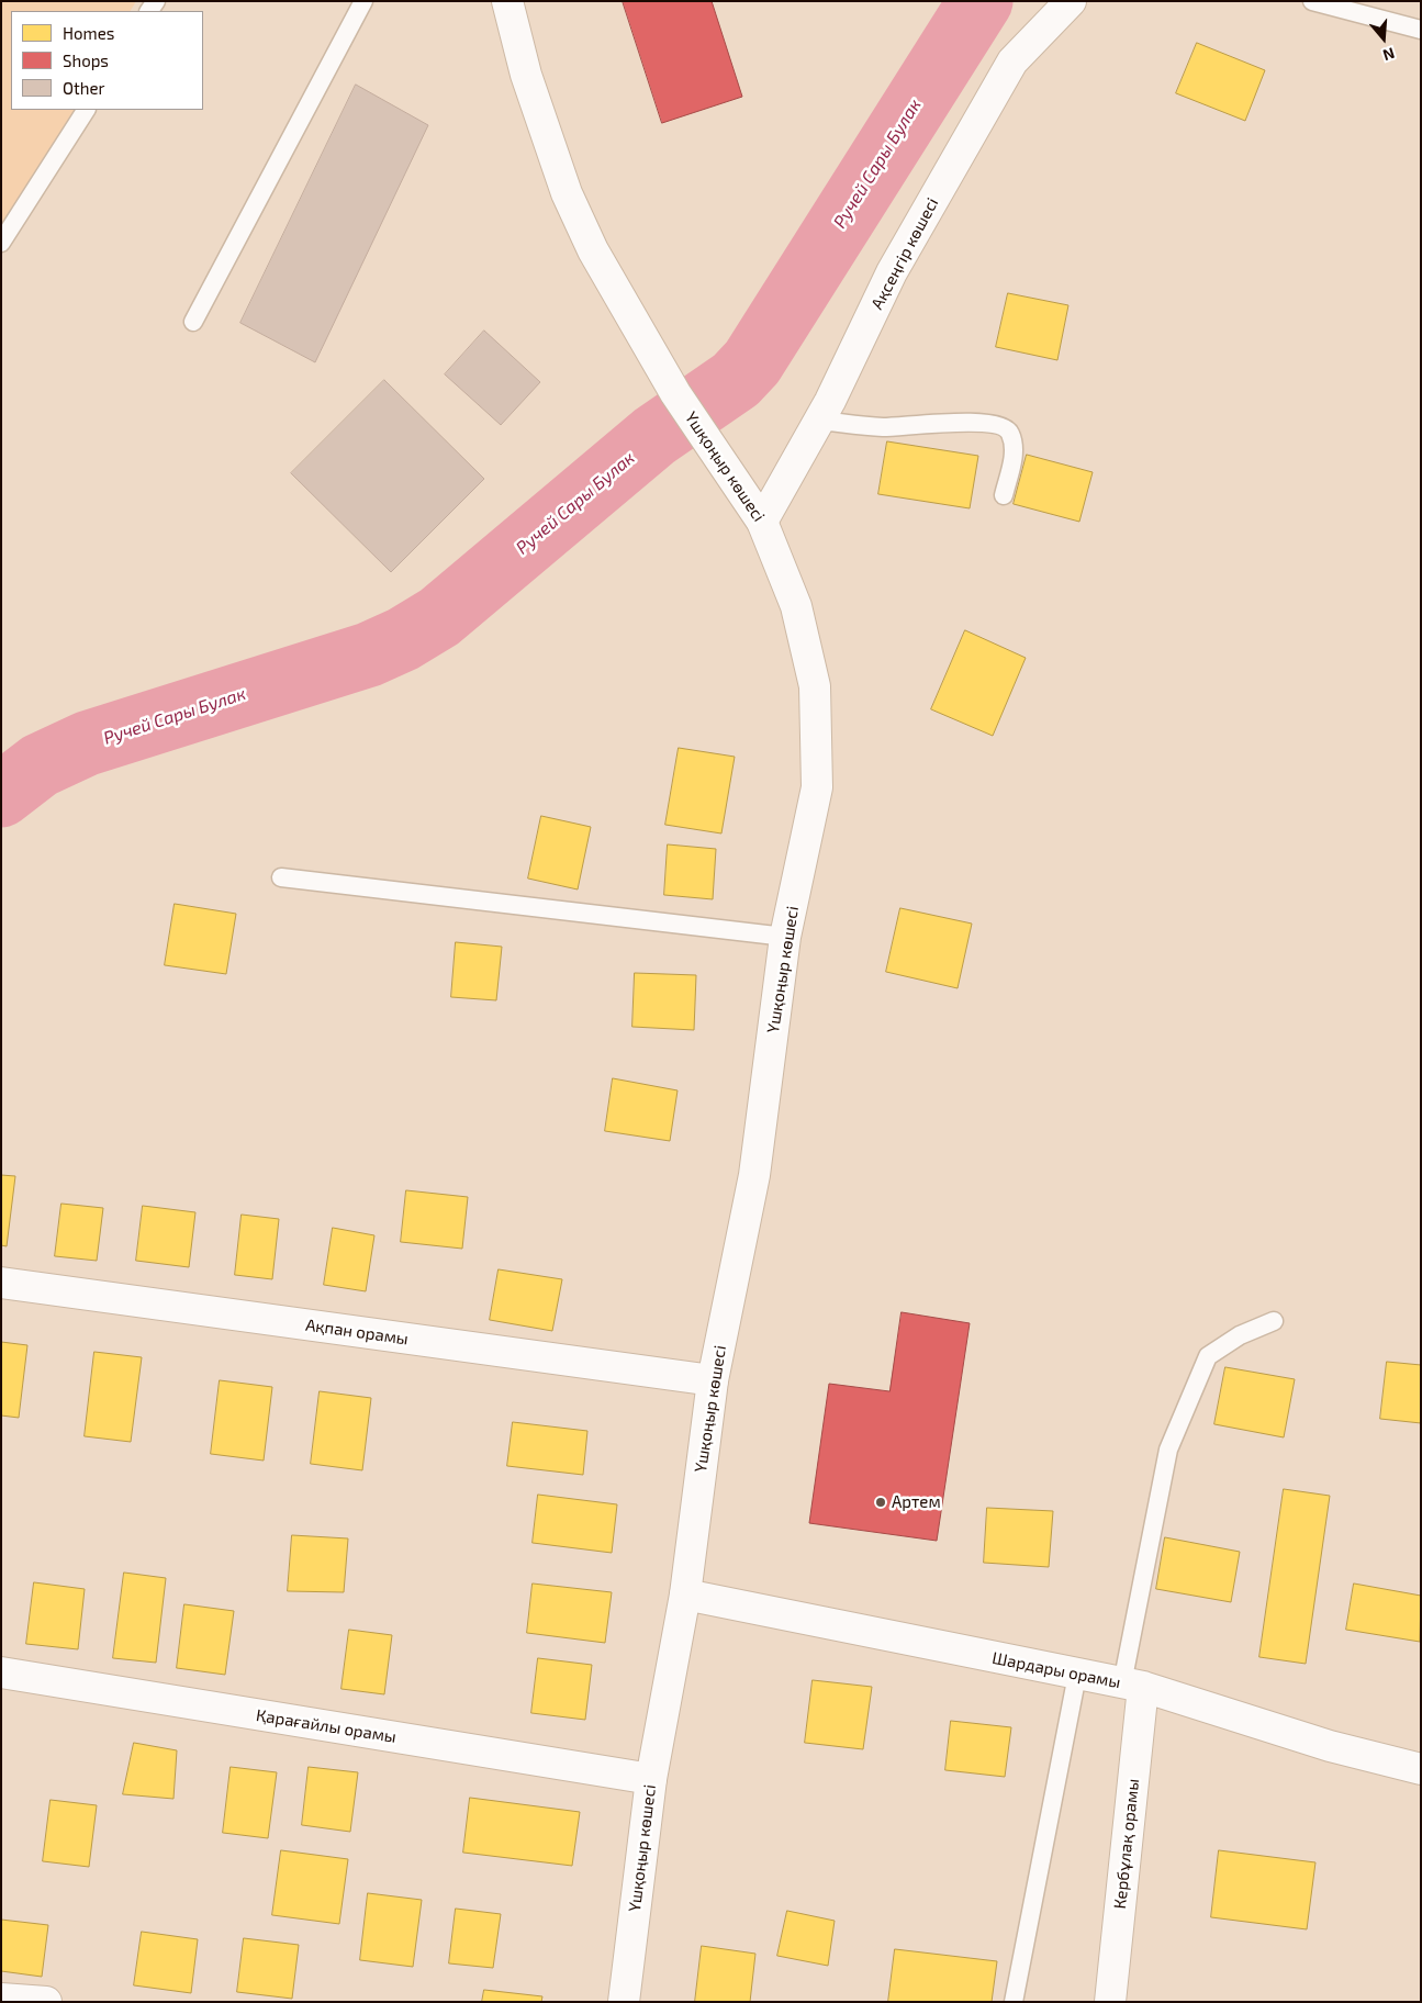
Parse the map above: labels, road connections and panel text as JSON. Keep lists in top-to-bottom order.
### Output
{
  "streets": {
    "street": [
      "Ақсеңгір көшесі",
      "Үшқоңыр көшесі",
      "Ақпан орамы",
      "Шардары орамы",
      "Қарағайлы орамы",
      "Кербұлақ орамы"
    ]
  },
  "crossings": [
    ["Ақсеңгір көшесі", "Үшқоңыр көшесі"],
    ["Үшқоңыр көшесі", "Ақпан орамы"],
    ["Үшқоңыр көшесі", "Шардары орамы"],
    ["Үшқоңыр көшесі", "Қарағайлы орамы"],
    ["Шардары орамы", "Кербұлақ орамы"]
  ],
  "water": ["Ручей Сары Булак"],
  "places": ["Артем"],
  "legend": ["Homes", "Shops", "Other"],
  "north": "bottom"
}
